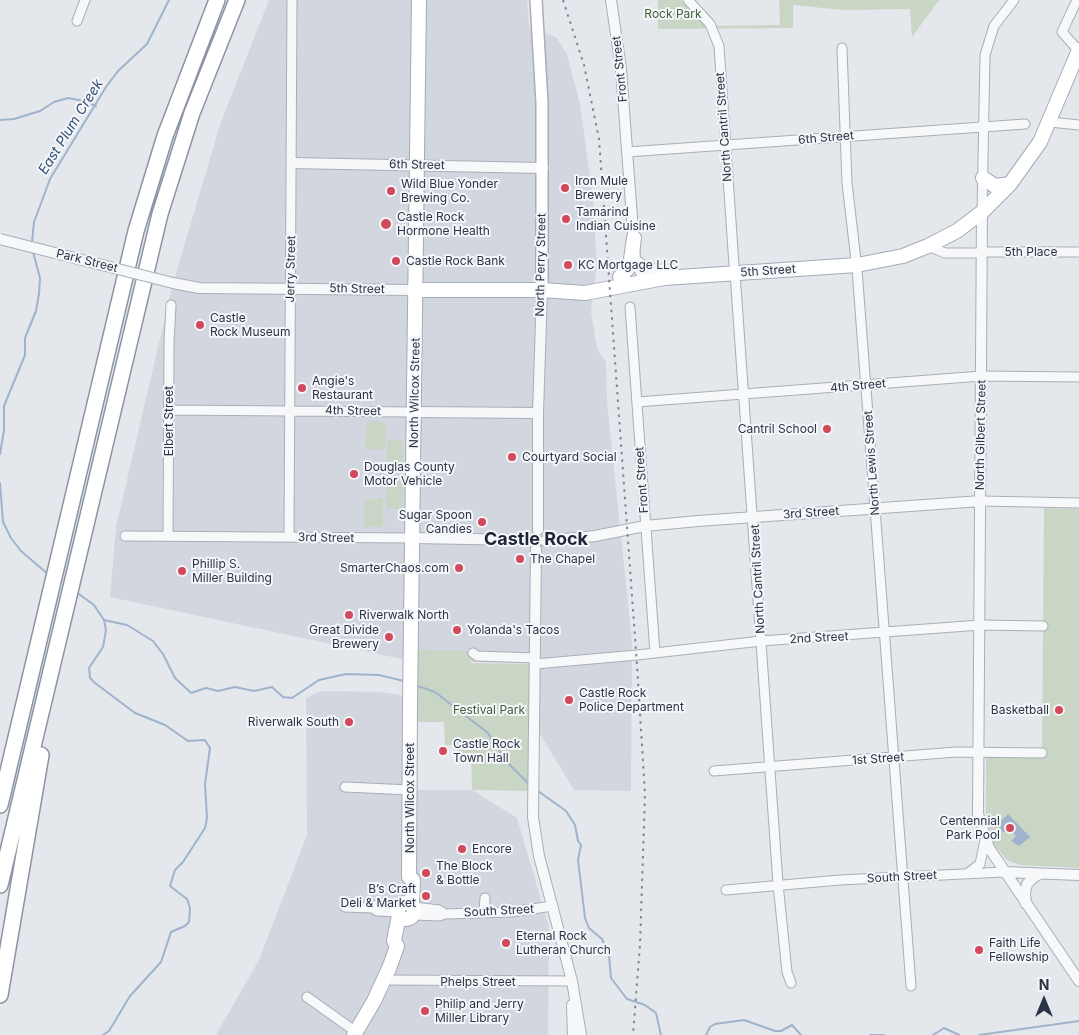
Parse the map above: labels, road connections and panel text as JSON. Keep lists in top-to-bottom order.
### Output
{
  "streets": {
    "main road": ["North Perry Street", "5th Street", "North Wilcox Street"],
    "street": [
      "Front Street",
      "North Cantril Street",
      "6th Street",
      "5th Place",
      "Park Street",
      "Jerry Street",
      "4th Street",
      "Elbert Street",
      "North Gilbert Street",
      "North Lewis Street",
      "3rd Street",
      "2nd Street",
      "1st Street",
      "South Street",
      "Phelps Street"
    ]
  },
  "crossings": [
    ["Front Street", "6th Street"],
    ["Front Street", "5th Street"],
    ["Front Street", "4th Street"],
    ["Front Street", "3rd Street"],
    ["Front Street", "2nd Street"],
    ["North Cantril Street", "6th Street"],
    ["North Cantril Street", "5th Street"],
    ["North Cantril Street", "4th Street"],
    ["North Cantril Street", "3rd Street"],
    ["North Cantril Street", "2nd Street"],
    ["North Cantril Street", "1st Street"],
    ["North Cantril Street", "South Street"],
    ["6th Street", "North Perry Street"],
    ["6th Street", "Jerry Street"],
    ["6th Street", "North Wilcox Street"],
    ["6th Street", "North Gilbert Street"],
    ["6th Street", "North Lewis Street"],
    ["5th Place", "5th Street"],
    ["5th Place", "North Gilbert Street"],
    ["Park Street", "5th Street"],
    ["North Perry Street", "5th Street"],
    ["North Perry Street", "4th Street"],
    ["North Perry Street", "3rd Street"],
    ["Jerry Street", "5th Street"],
    ["Jerry Street", "4th Street"],
    ["Jerry Street", "3rd Street"],
    ["5th Street", "North Wilcox Street"],
    ["5th Street", "North Gilbert Street"],
    ["5th Street", "North Lewis Street"],
    ["4th Street", "North Wilcox Street"],
    ["4th Street", "Elbert Street"],
    ["4th Street", "North Gilbert Street"],
    ["4th Street", "North Lewis Street"],
    ["North Wilcox Street", "3rd Street"],
    ["North Wilcox Street", "South Street"],
    ["North Wilcox Street", "Phelps Street"],
    ["Elbert Street", "3rd Street"],
    ["North Gilbert Street", "3rd Street"],
    ["North Gilbert Street", "2nd Street"],
    ["North Gilbert Street", "1st Street"],
    ["North Gilbert Street", "South Street"],
    ["North Lewis Street", "3rd Street"],
    ["North Lewis Street", "2nd Street"],
    ["North Lewis Street", "1st Street"],
    ["North Lewis Street", "South Street"]
  ],
  "districts": ["Castle Rock"],
  "water": ["East Plum Creek"],
  "parks": ["Rock Park", "Festival Park"],
  "places": [
    "Iron Mule Brewery",
    "Wild Blue Yonder Brewing Co.",
    "Tamarind Indian Cuisine",
    "Castle Rock Hormone Health",
    "Castle Rock Bank",
    "KC Mortgage LLC",
    "Castle Rock Museum",
    "Angie's Restaurant",
    "Cantril School",
    "Courtyard Social",
    "Douglas County Motor Vehicle",
    "Sugar Spoon Candies",
    "The Chapel",
    "SmarterChaos.com",
    "Phillip S. Miller Building",
    "Riverwalk North",
    "Yolanda's Tacos",
    "Great Divide Brewery",
    "Castle Rock Police Department",
    "Basketball",
    "Riverwalk South",
    "Castle Rock Town Hall",
    "Centennial Park Pool",
    "Encore",
    "The Block & Bottle",
    "B’s Craft Deli & Market",
    "Eternal Rock Lutheran Church",
    "Faith Life Fellowship",
    "Philip and Jerry Miller Library"
  ],
  "north": "top"
}
